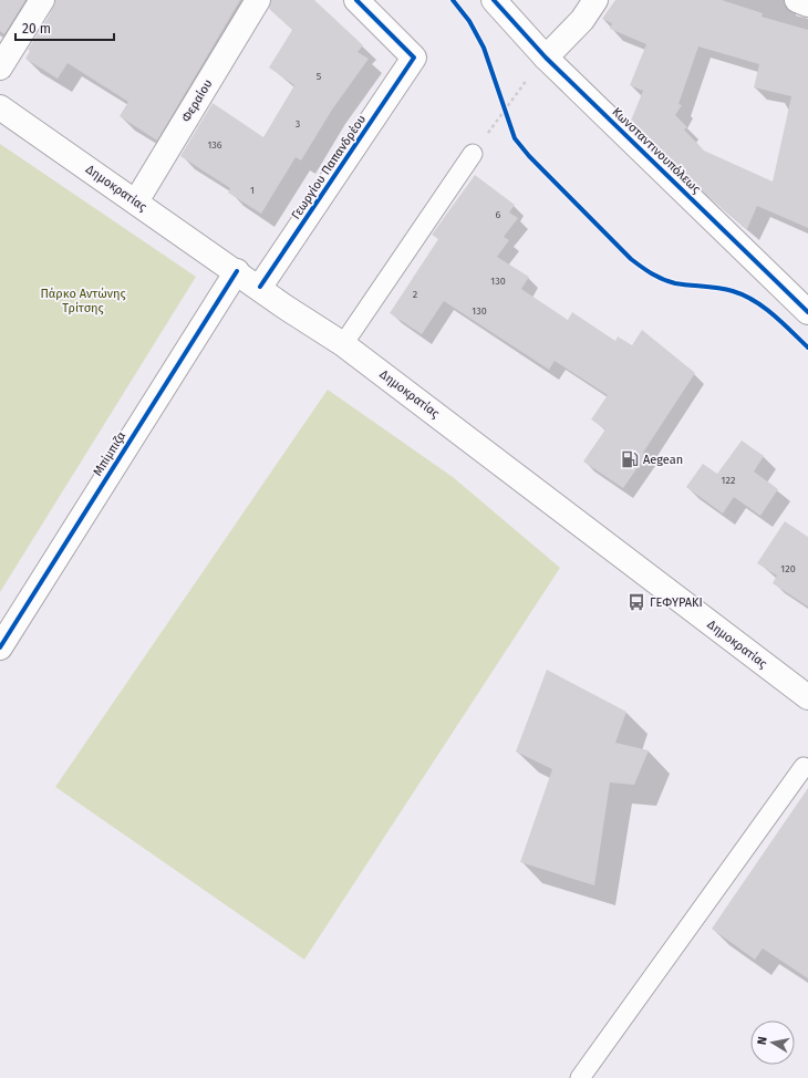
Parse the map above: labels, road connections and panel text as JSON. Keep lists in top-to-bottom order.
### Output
{
  "streets": {
    "street": [
      "Φεραίου",
      "Κωνσταντινουπόλεως",
      "Γεωργίου Παπανδρέου",
      "Δημοκρατίας",
      "Μπίμπιζα"
    ]
  },
  "crossings": [
    ["Φεραίου", "Δημοκρατίας"],
    ["Γεωργίου Παπανδρέου", "Δημοκρατίας"],
    ["Δημοκρατίας", "Μπίμπιζα"]
  ],
  "parks": ["Πάρκο Αντώνης Τρίτσης"],
  "places": {
    "fuel station": ["Aegean"],
    "bus stop": ["ΓΕΦΥΡΑΚΙ"]
  },
  "house_numbers": [
    "5",
    "3",
    "136",
    "1",
    "6",
    "130",
    "2",
    "130",
    "122",
    "120"
  ],
  "scale_bar": "20 m",
  "north": "left"
}
